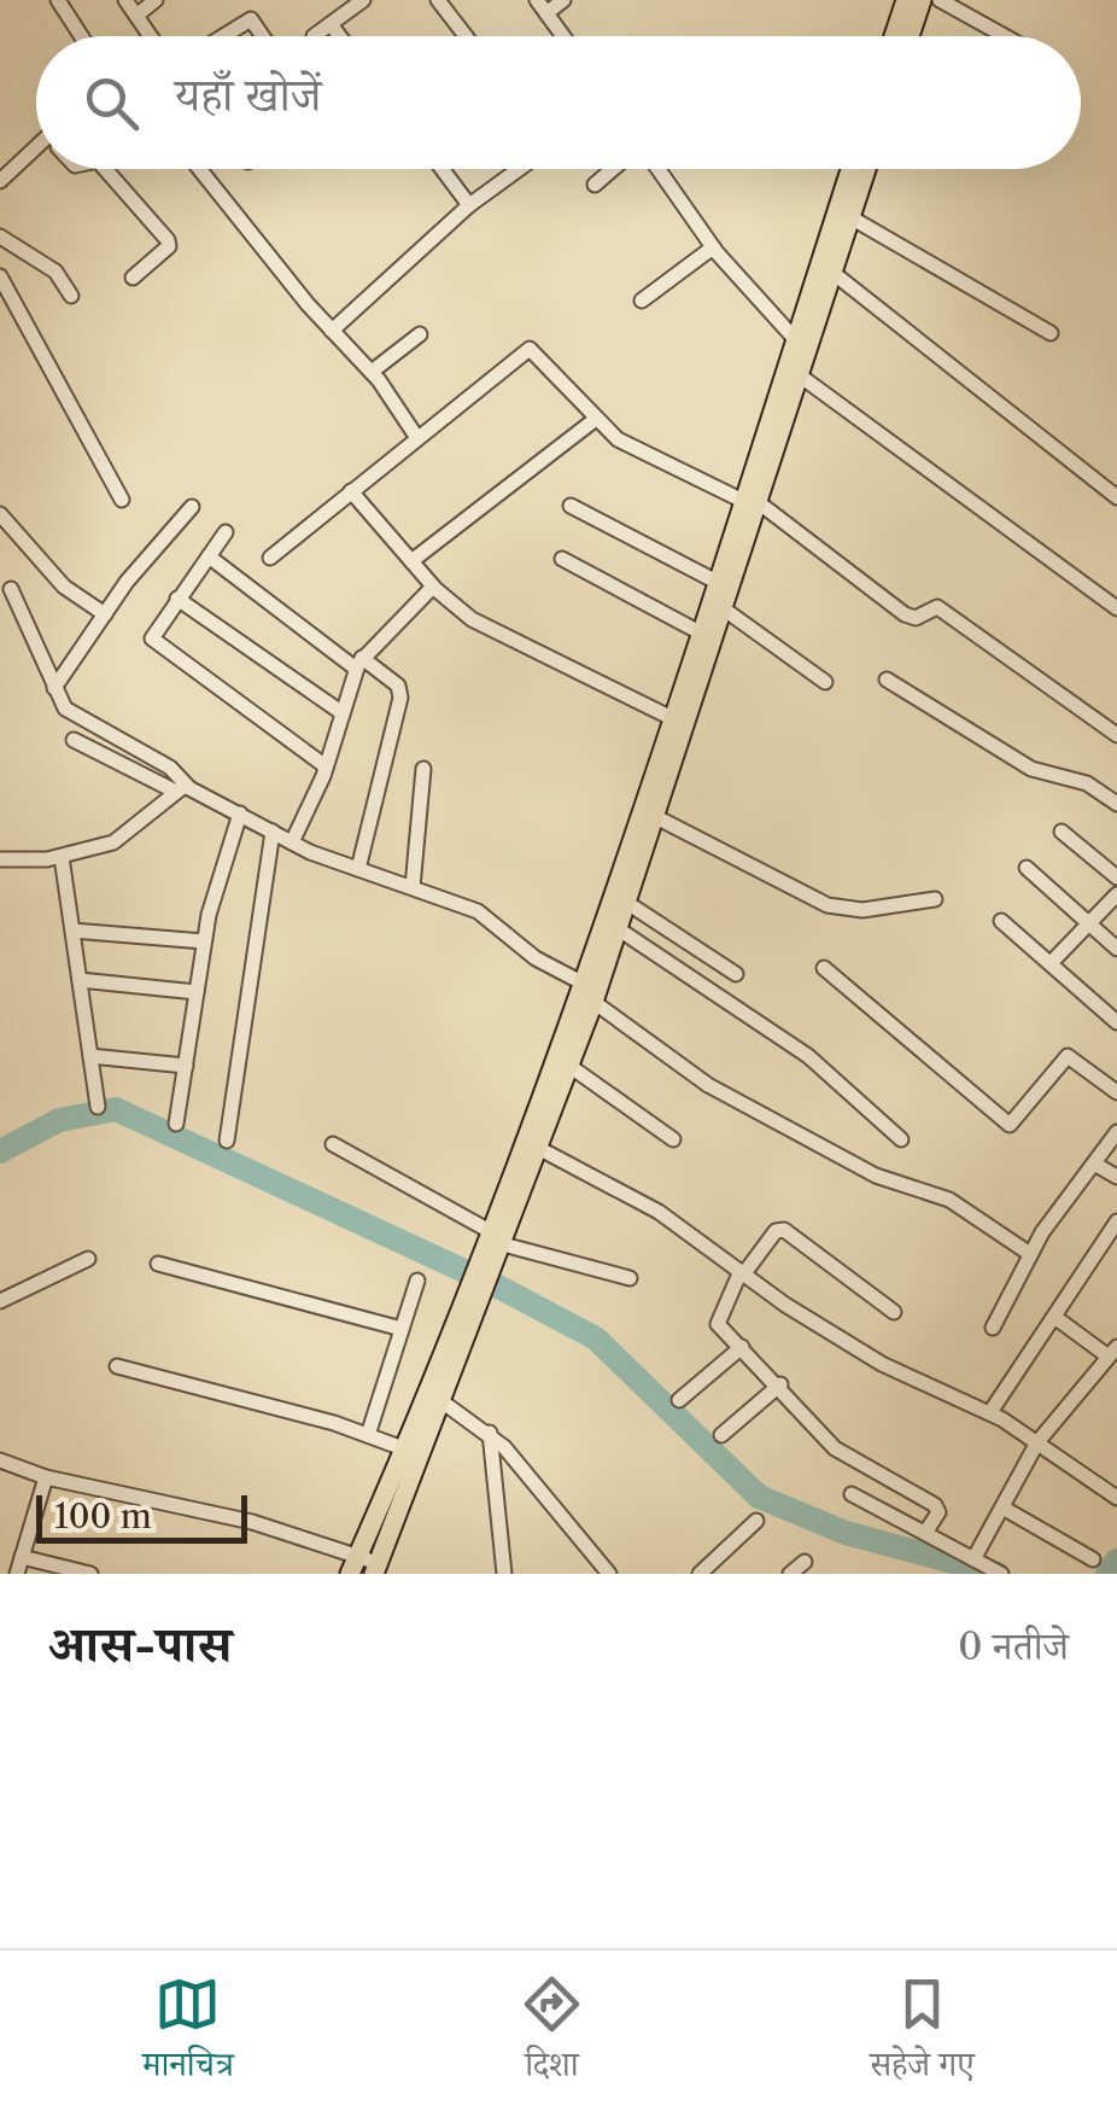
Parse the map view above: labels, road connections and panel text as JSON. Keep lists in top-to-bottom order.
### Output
{
  "scale_bar": "100 m",
  "page": {
    "search": "यहाँ खोजें",
    "scale": "100 m",
    "heading": ["आस-पास", "0 नतीजे"],
    "nav": ["मानचित्र", "दिशा", "सहेजे गए"]
  }
}
